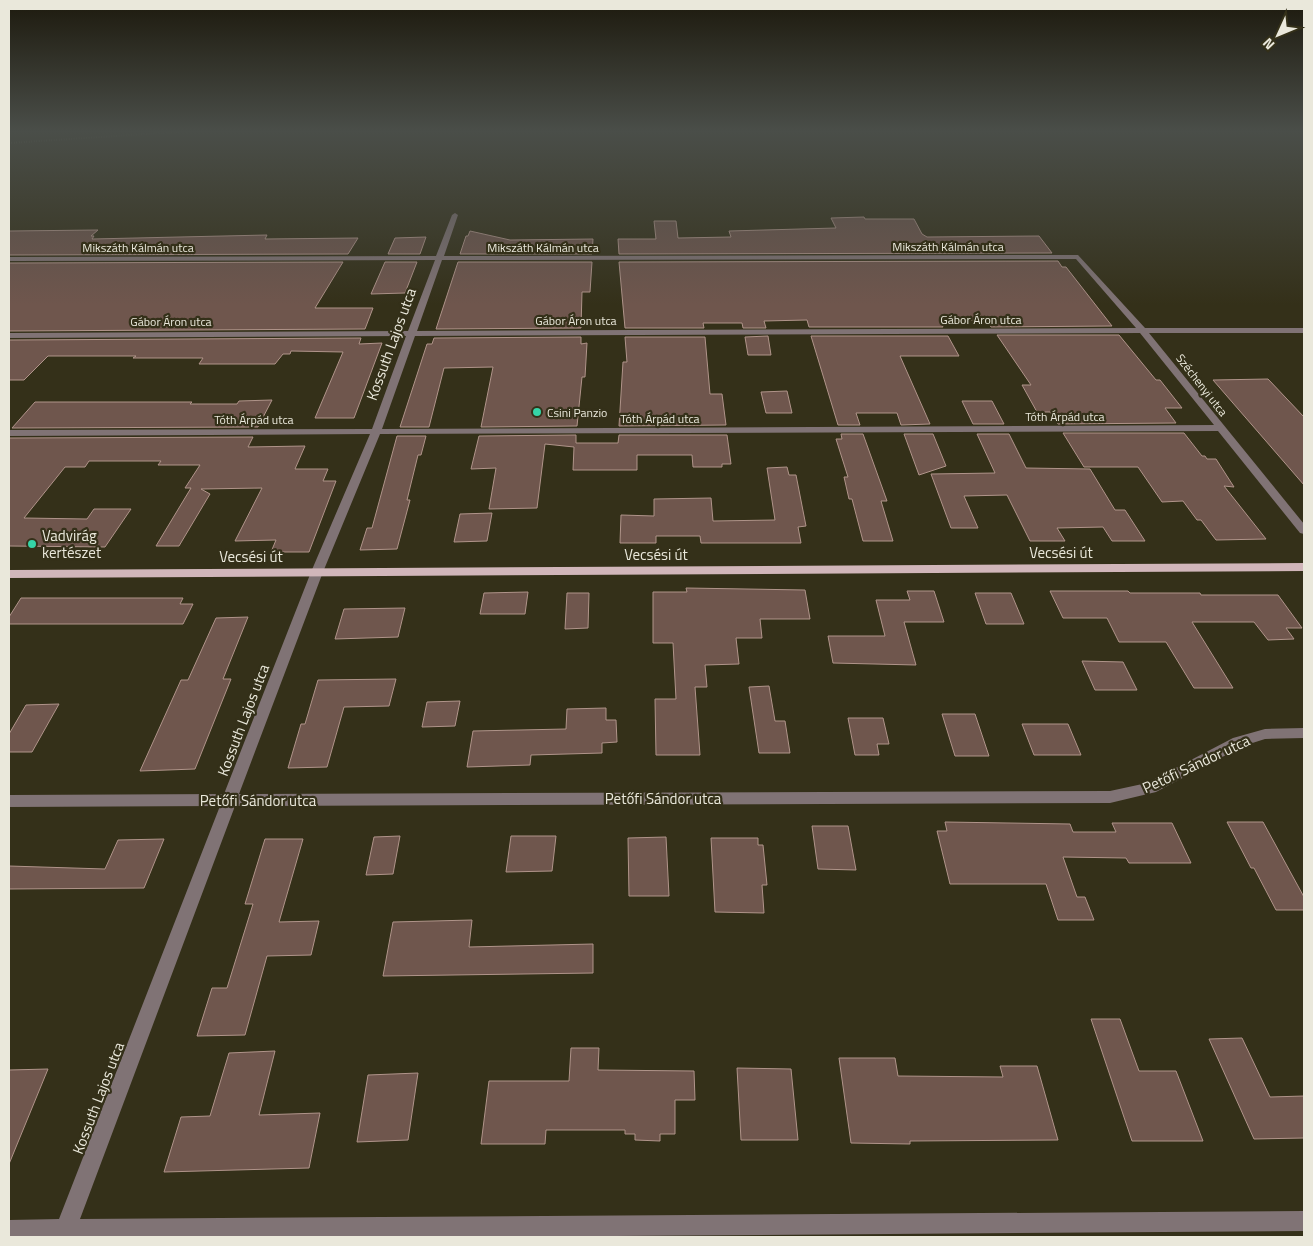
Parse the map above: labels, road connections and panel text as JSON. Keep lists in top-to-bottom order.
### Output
{
  "streets": {
    "main road": ["Vecsési út"],
    "street": [
      "Mikszáth Kálmán utca",
      "Gábor Áron utca",
      "Kossuth Lajos utca",
      "Széchenyi utca",
      "Tóth Árpád utca",
      "Petőfi Sándor utca"
    ]
  },
  "crossings": [
    ["Mikszáth Kálmán utca", "Kossuth Lajos utca"],
    ["Mikszáth Kálmán utca", "Széchenyi utca"],
    ["Gábor Áron utca", "Kossuth Lajos utca"],
    ["Gábor Áron utca", "Széchenyi utca"],
    ["Kossuth Lajos utca", "Tóth Árpád utca"],
    ["Kossuth Lajos utca", "Vecsési út"],
    ["Kossuth Lajos utca", "Petőfi Sándor utca"],
    ["Széchenyi utca", "Tóth Árpád utca"]
  ],
  "places": ["Csini Panzio", "Vadvirág kertészet"],
  "north": "bottom left"
}
